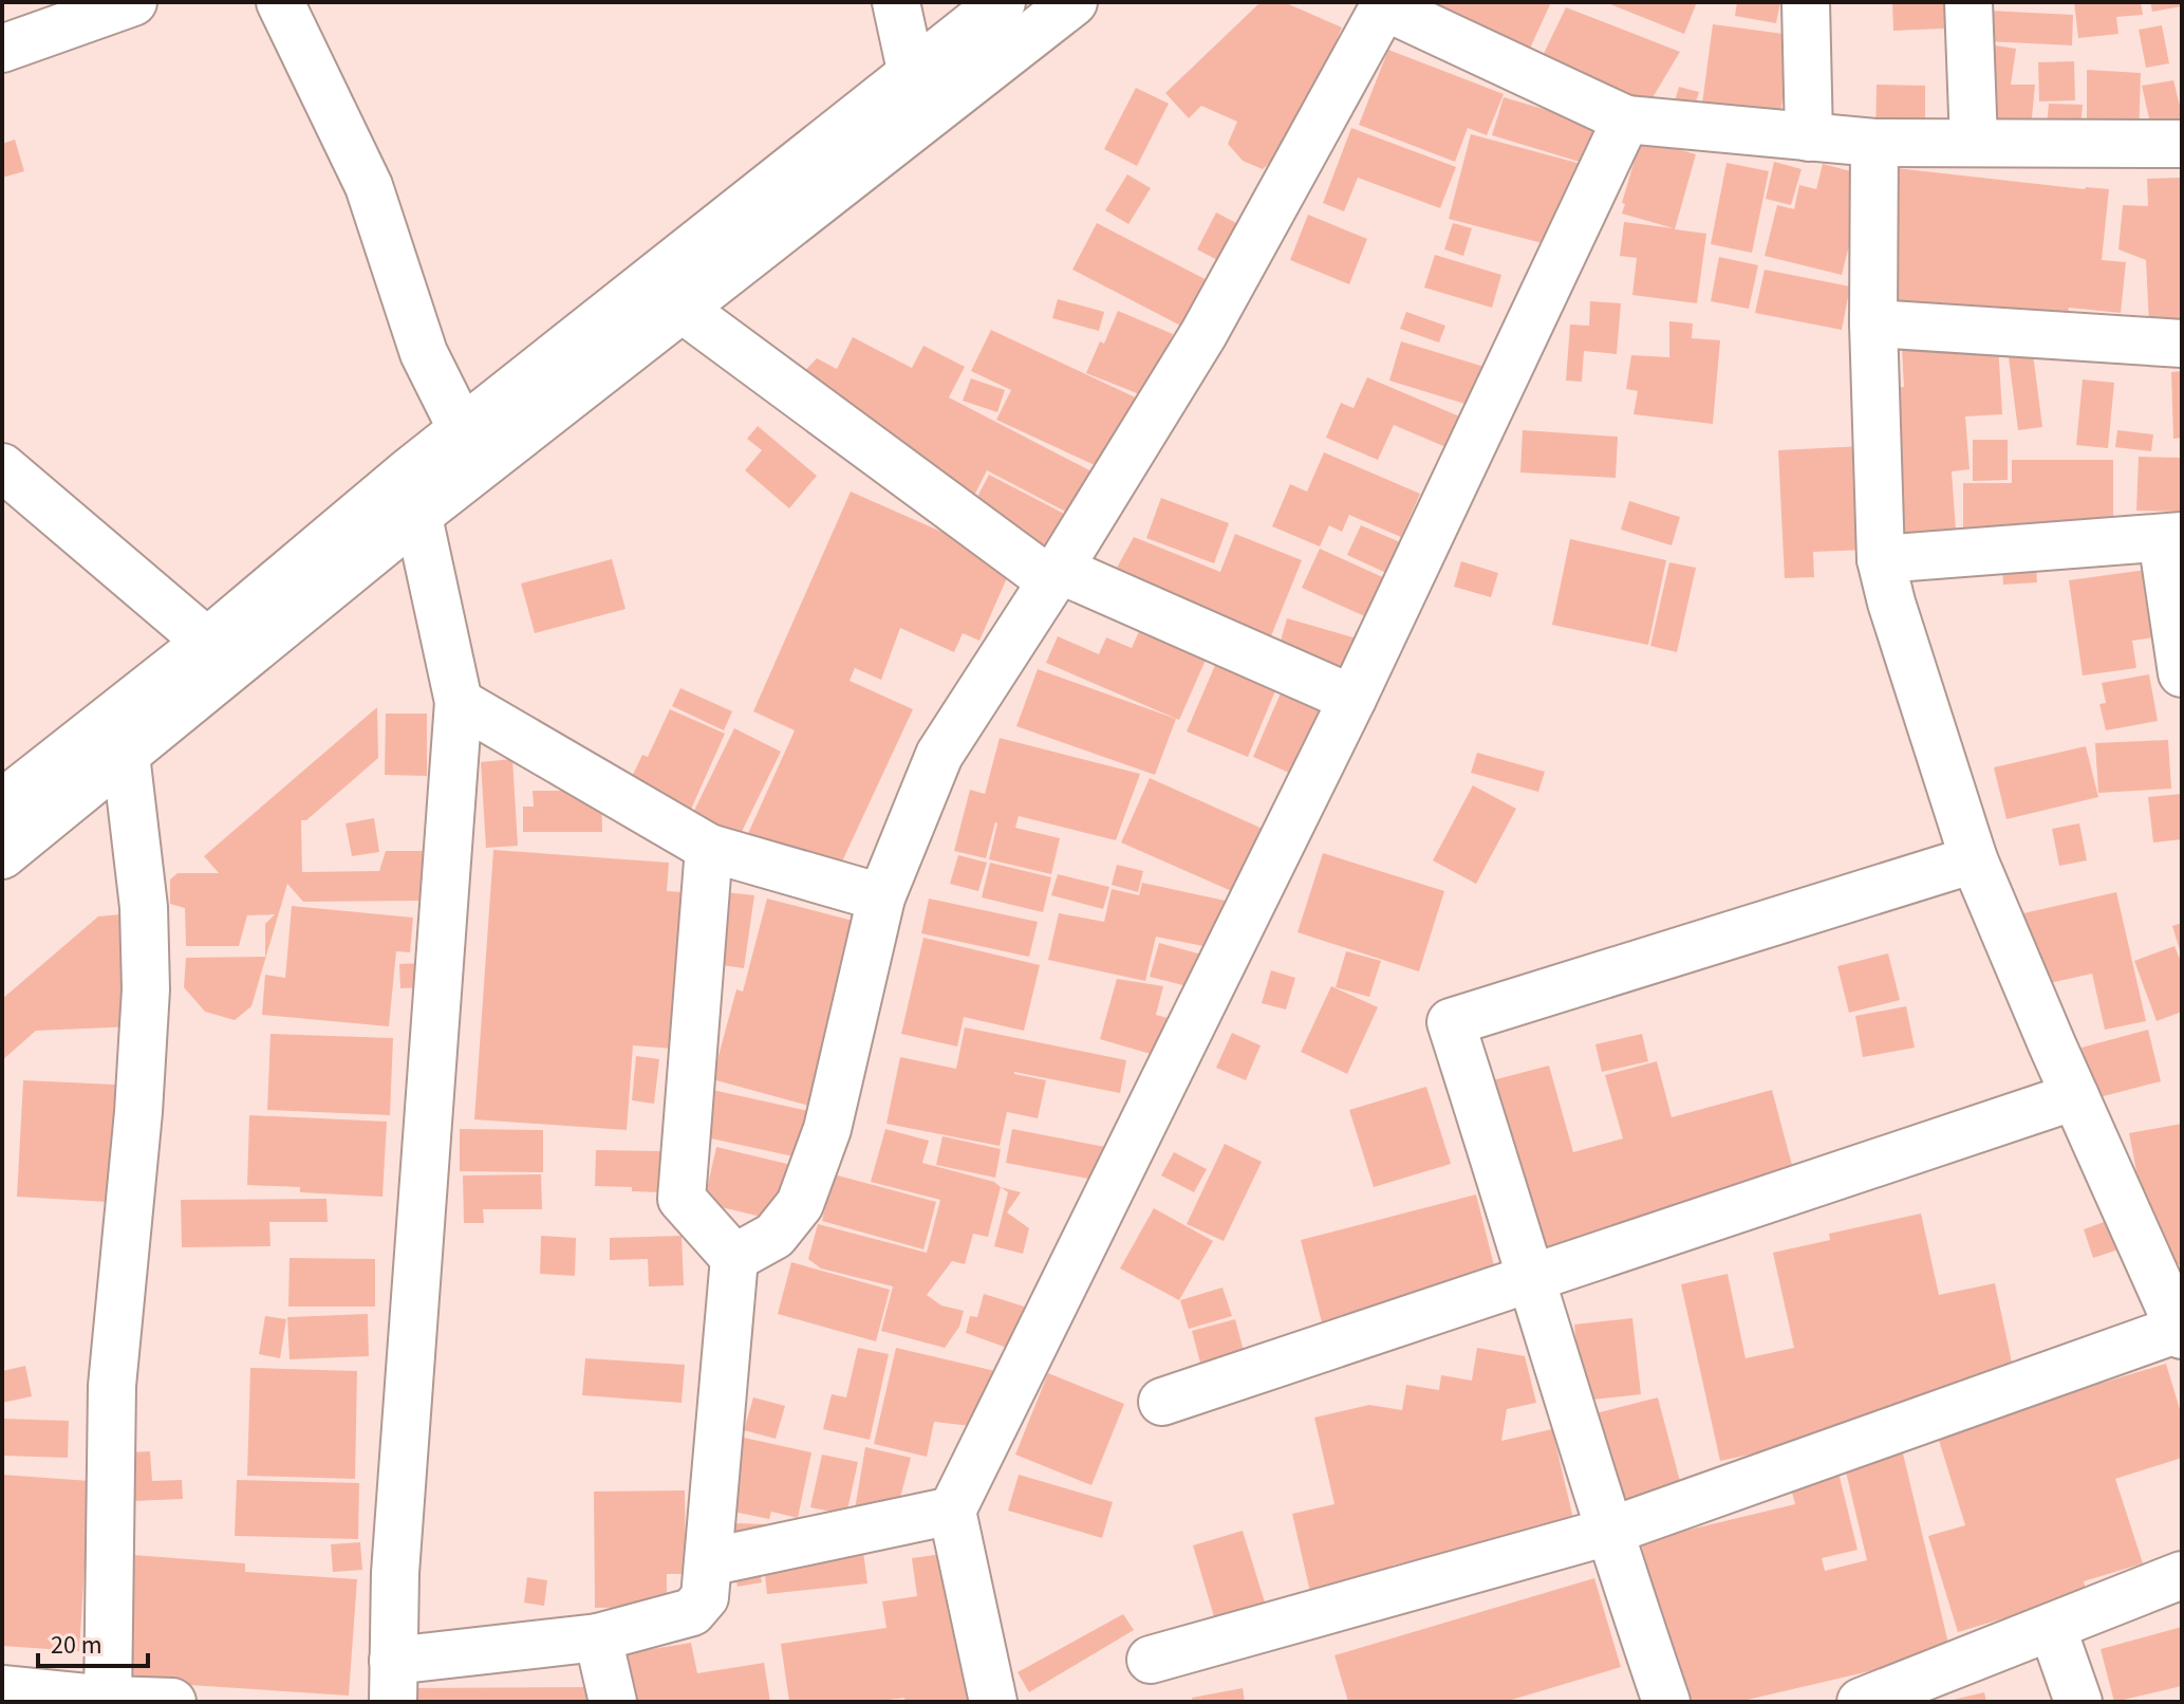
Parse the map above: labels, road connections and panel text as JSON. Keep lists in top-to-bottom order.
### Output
{
  "scale_bar": "20 m"
}
